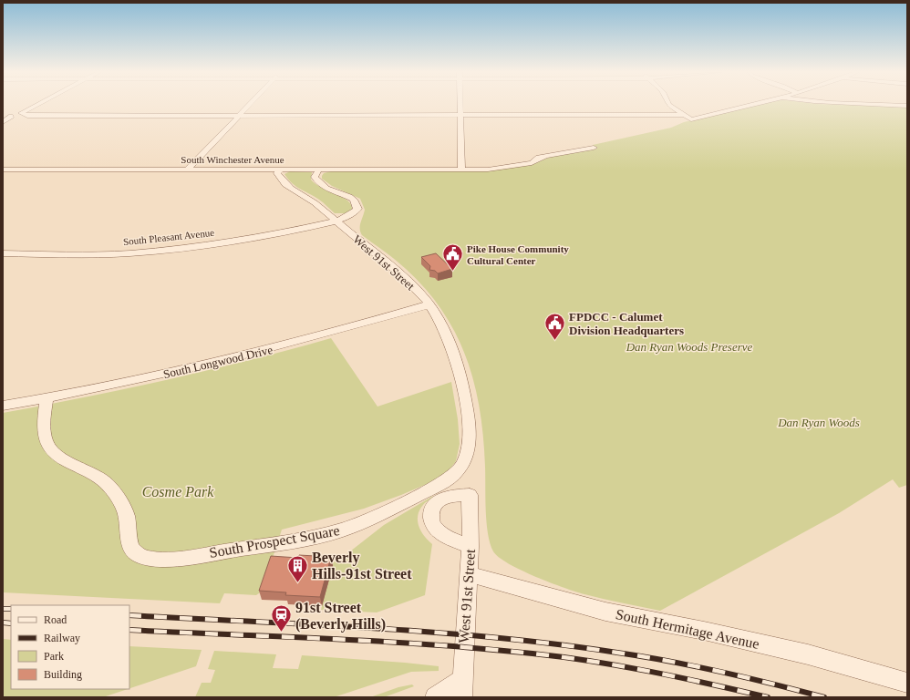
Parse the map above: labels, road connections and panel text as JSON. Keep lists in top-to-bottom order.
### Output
{
  "streets": {
    "street": [
      "South Winchester Avenue",
      "South Pleasant Avenue",
      "West 91st Street",
      "South Longwood Drive",
      "South Prospect Square",
      "South Hermitage Avenue"
    ]
  },
  "crossings": [
    ["South Winchester Avenue", "South Pleasant Avenue"],
    ["South Winchester Avenue", "West 91st Street"],
    ["South Pleasant Avenue", "West 91st Street"],
    ["West 91st Street", "South Longwood Drive"],
    ["West 91st Street", "South Prospect Square"],
    ["West 91st Street", "South Hermitage Avenue"],
    ["South Longwood Drive", "South Prospect Square"]
  ],
  "parks": ["Dan Ryan Woods Preserve", "Dan Ryan Woods", "Cosme Park"],
  "places": {
    "public building": ["Pike House Community Cultural Center", "FPDCC - Calumet Division Headquarters"],
    "building": ["Beverly Hills-91st Street"],
    "station": ["91st Street (Beverly Hills)"]
  },
  "legend": [
    "Road",
    "Railway",
    "Park",
    "Building"
  ]
}
